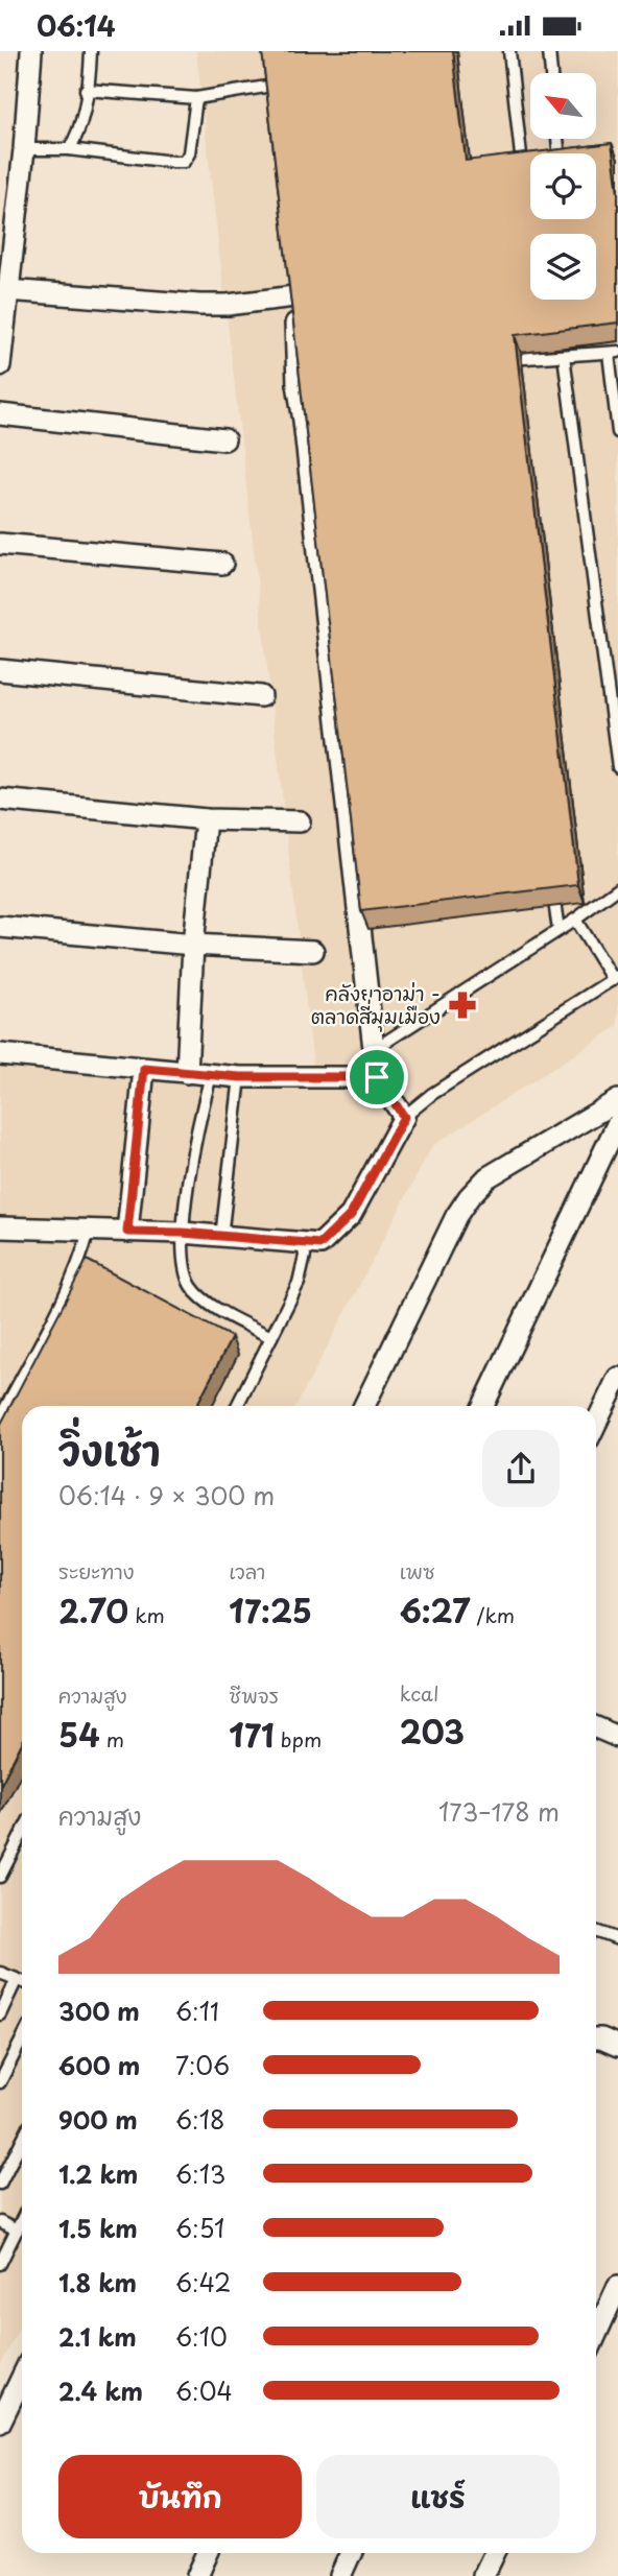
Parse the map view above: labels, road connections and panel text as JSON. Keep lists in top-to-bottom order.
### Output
{
  "places": {
    "pharmacy": ["คลังยาอาม่า - ตลาดสี่มุมเมือง"]
  },
  "north": "top left",
  "page": {
    "status": "06:14",
    "heading": ["วิ่งเช้า", "06:14 · 9 × 300 m"],
    "stats": [
      ["ระยะทาง", "2.70 km"],
      ["เวลา", "17:25"],
      ["เพซ", "6:27 /km"],
      ["ความสูง", "54 m"],
      ["ชีพจร", "171 bpm"],
      ["kcal", "203"]
    ],
    "chart": ["ความสูง", "173–178 m"],
    "list": [
      {
        "name": "300 m",
        "note": "6:11"
      },
      {
        "name": "600 m",
        "note": "7:06"
      },
      {
        "name": "900 m",
        "note": "6:18"
      },
      {
        "name": "1.2 km",
        "note": "6:13"
      },
      {
        "name": "1.5 km",
        "note": "6:51"
      },
      {
        "name": "1.8 km",
        "note": "6:42"
      },
      {
        "name": "2.1 km",
        "note": "6:10"
      },
      {
        "name": "2.4 km",
        "note": "6:04"
      }
    ],
    "buttons": ["บันทึก", "แชร์"]
  }
}
